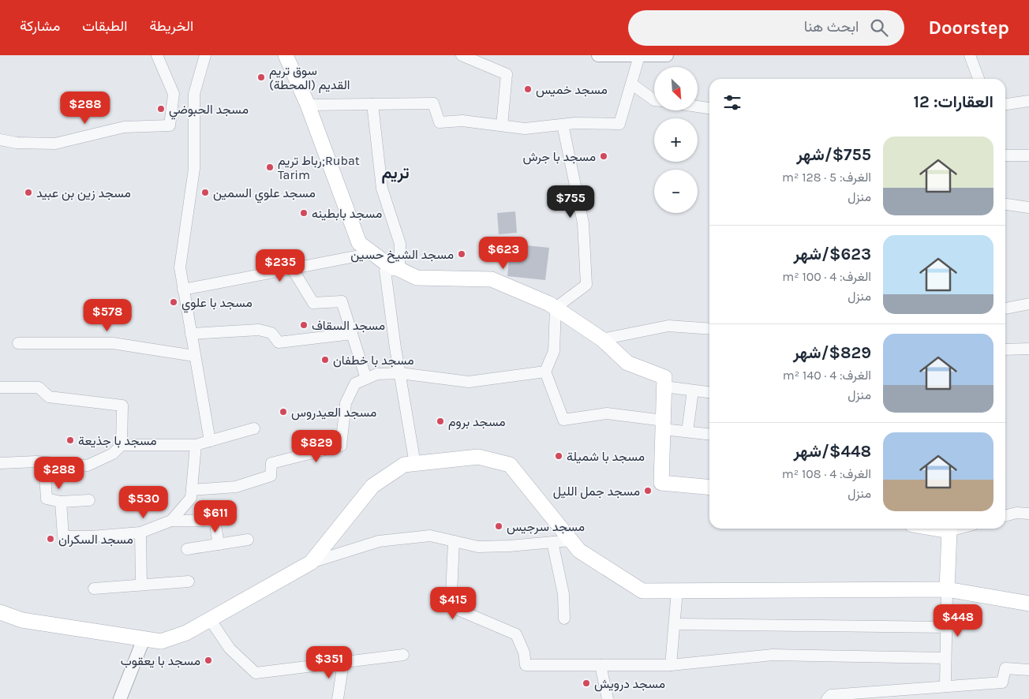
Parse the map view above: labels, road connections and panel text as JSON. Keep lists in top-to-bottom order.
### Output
{
  "districts": ["تريم"],
  "places": [
    "سوق تريم القديم (المحطة)",
    "مسجد خميس",
    "مسجد الحبوضي",
    "مسجد با جرش",
    "رباط تريم;Rubat Tarim",
    "مسجد زين بن عبيد",
    "مسجد علوي السمين",
    "مسجد بابطينه",
    "مسجد الشيخ حسين",
    "مسجد با علوي",
    "مسجد السقاف",
    "مسجد با خطفان",
    "مسجد العيدروس",
    "مسجد بروم",
    "مسجد با جذيعة",
    "مسجد با شميلة",
    "مسجد جمل الليل",
    "مسجد سرجيس",
    "مسجد السكران",
    "مسجد با يعقوب",
    "مسجد درويش"
  ],
  "north": "bottom right",
  "page": {
    "header": "Doorstep",
    "search": "ابحث هنا",
    "nav": ["الخريطة", "الطبقات", "مشاركة"],
    "map_buttons": ["+", "−"],
    "heading": "العقارات: 12",
    "price": [
      "$288",
      "$755",
      "$623",
      "$235",
      "$578",
      "$829",
      "$288",
      "$530",
      "$611",
      "$415",
      "$448",
      "$351"
    ],
    "list": [
      {
        "name": "$755/شهر",
        "note": "الغرف: 5 · 128 m² · منزل"
      },
      {
        "name": "$623/شهر",
        "note": "الغرف: 4 · 100 m² · منزل"
      },
      {
        "name": "$829/شهر",
        "note": "الغرف: 4 · 140 m² · منزل"
      },
      {
        "name": "$448/شهر",
        "note": "الغرف: 4 · 108 m² · منزل"
      }
    ]
  }
}
